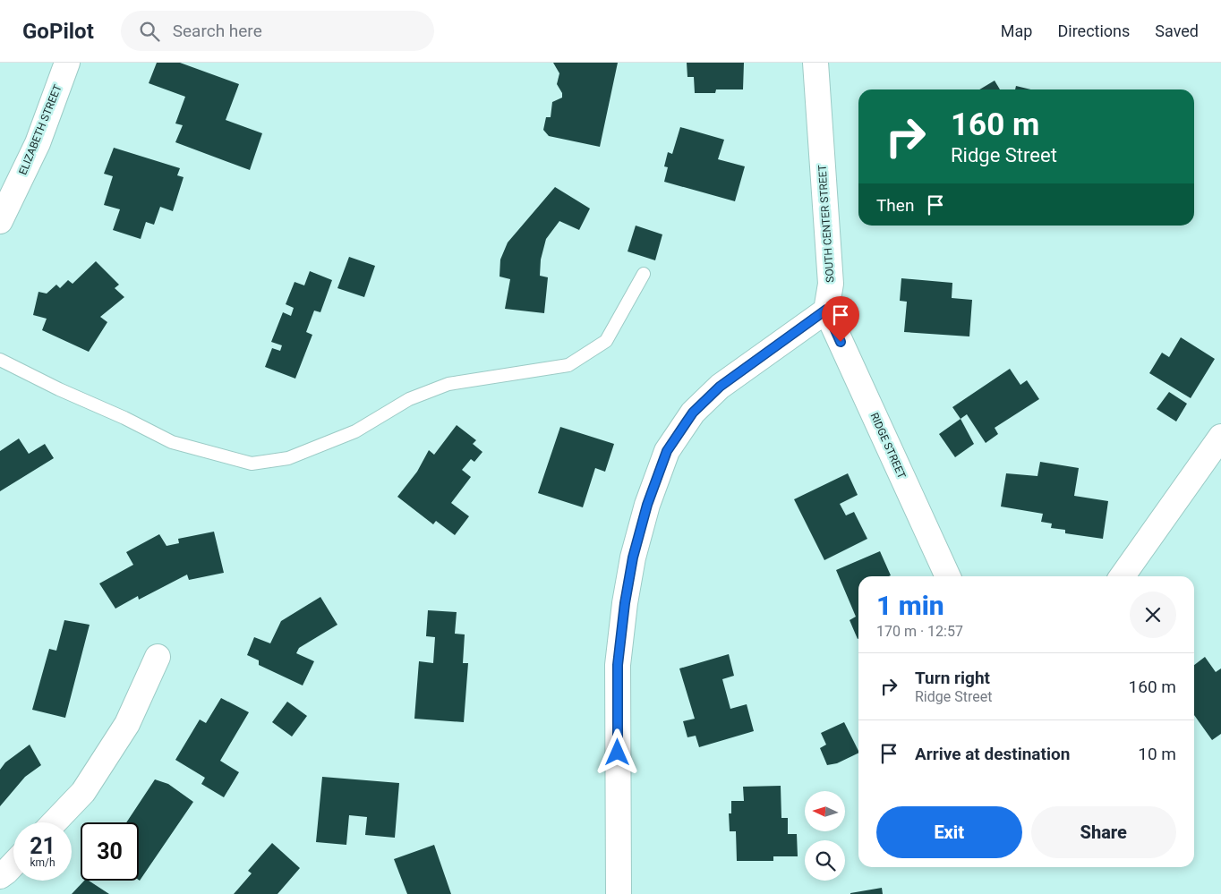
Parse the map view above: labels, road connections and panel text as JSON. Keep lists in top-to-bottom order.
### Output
{
  "streets": {
    "street": ["ELIZABETH STREET", "SOUTH CENTER STREET", "RIDGE STREET"]
  },
  "crossings": [
    ["SOUTH CENTER STREET", "RIDGE STREET"]
  ],
  "north": "left",
  "page": {
    "header": "GoPilot",
    "search": "Search here",
    "nav": ["Map", "Directions", "Saved"],
    "turn": ["160 m", "Ridge Street"],
    "then": "Then",
    "heading": ["1 min", "170 m · 12:57"],
    "list": [
      {
        "name": "Turn right",
        "note": "Ridge Street",
        "value": "160 m"
      },
      {
        "name": "Arrive at destination",
        "value": "10 m"
      }
    ],
    "buttons": ["Exit", "Share"],
    "speed": "21 km/h",
    "limit": "30"
  }
}
